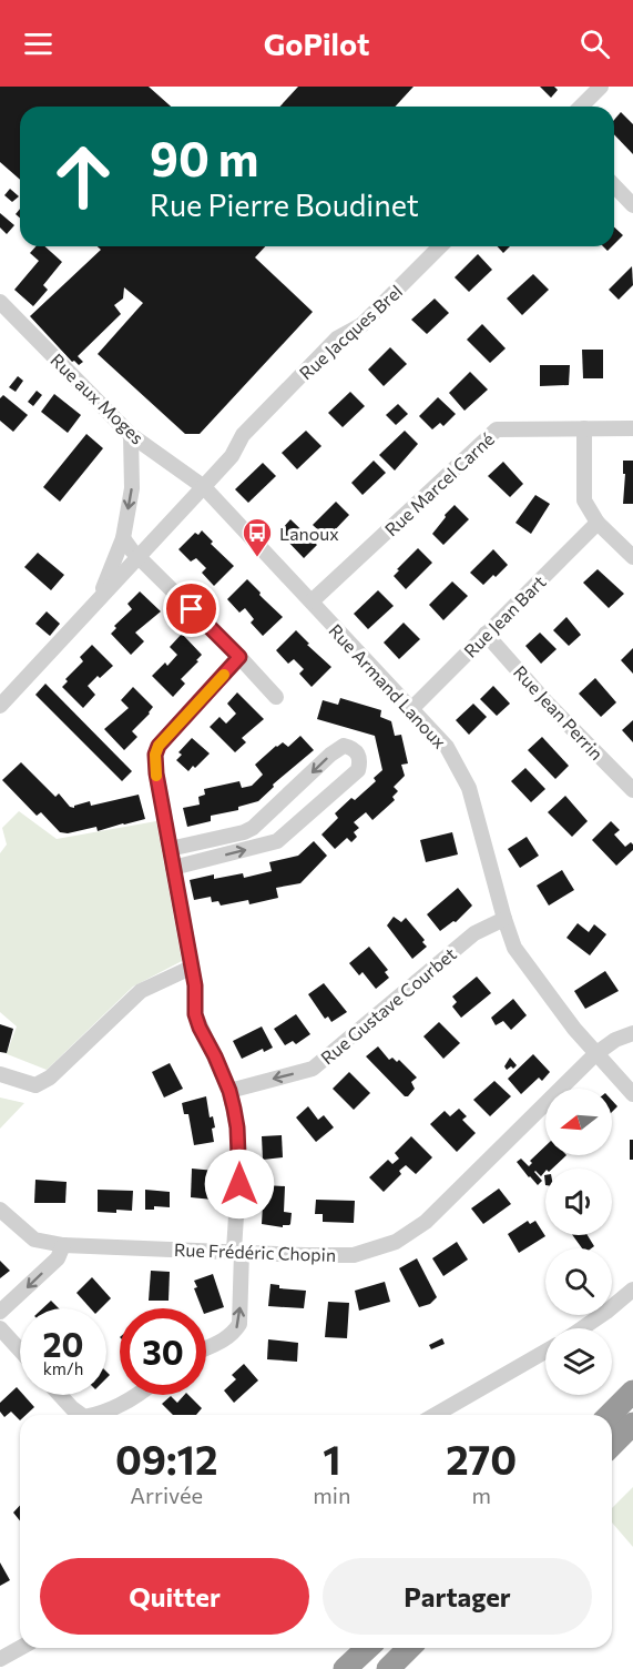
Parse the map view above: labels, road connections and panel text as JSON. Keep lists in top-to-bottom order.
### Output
{
  "streets": {
    "street": [
      "Rue Jacques Brel",
      "Rue aux Moges",
      "Rue Marcel Carné",
      "Rue Jean Bart",
      "Rue Armand Lanoux",
      "Rue Jean Perrin",
      "Rue Gustave Courbet",
      "Rue Frédéric Chopin"
    ]
  },
  "crossings": [
    ["Rue Jacques Brel", "Rue aux Moges"],
    ["Rue Jacques Brel", "Rue Armand Lanoux"],
    ["Rue aux Moges", "Rue Armand Lanoux"],
    ["Rue Marcel Carné", "Rue Armand Lanoux"],
    ["Rue Jean Bart", "Rue Armand Lanoux"],
    ["Rue Jean Bart", "Rue Jean Perrin"],
    ["Rue Armand Lanoux", "Rue Gustave Courbet"],
    ["Rue Armand Lanoux", "Rue Frédéric Chopin"]
  ],
  "one_way": ["Rue Gustave Courbet"],
  "places": {
    "bus stop": ["Lanoux"]
  },
  "north": "left",
  "page": {
    "header": "GoPilot",
    "turn": ["90 m", "Rue Pierre Boudinet"],
    "speed": "20 km/h",
    "limit": "30",
    "eta": [
      "09:12",
      "Arrivée",
      "1",
      "min",
      "270",
      "m"
    ],
    "buttons": ["Quitter", "Partager"]
  }
}
